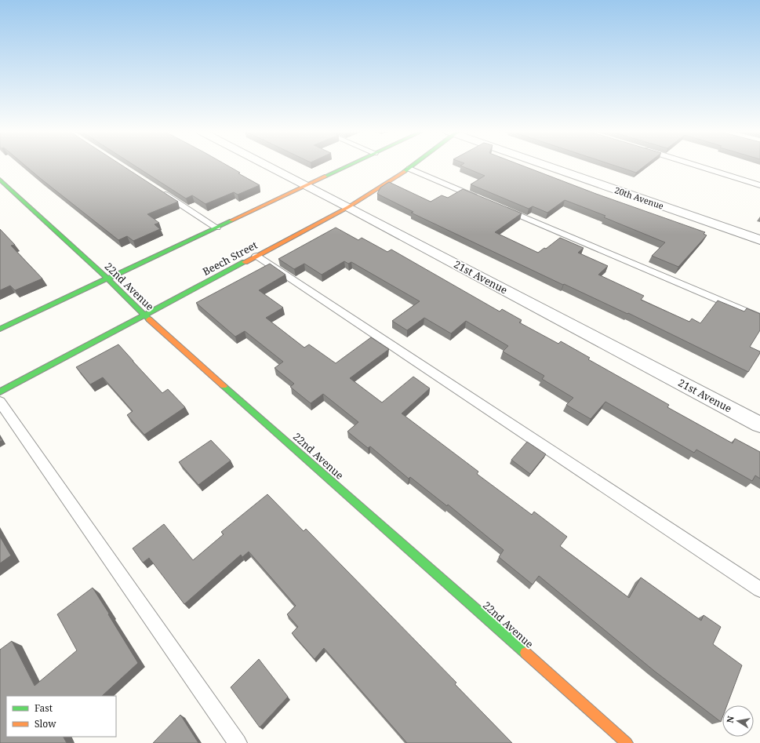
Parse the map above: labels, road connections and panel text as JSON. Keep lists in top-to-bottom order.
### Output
{
  "streets": {
    "street": [
      "20th Avenue",
      "Beech Street",
      "21st Avenue",
      "22nd Avenue"
    ]
  },
  "crossings": [
    ["Beech Street", "21st Avenue"],
    ["Beech Street", "22nd Avenue"]
  ],
  "legend": ["Fast", "Slow"],
  "north": "left"
}
